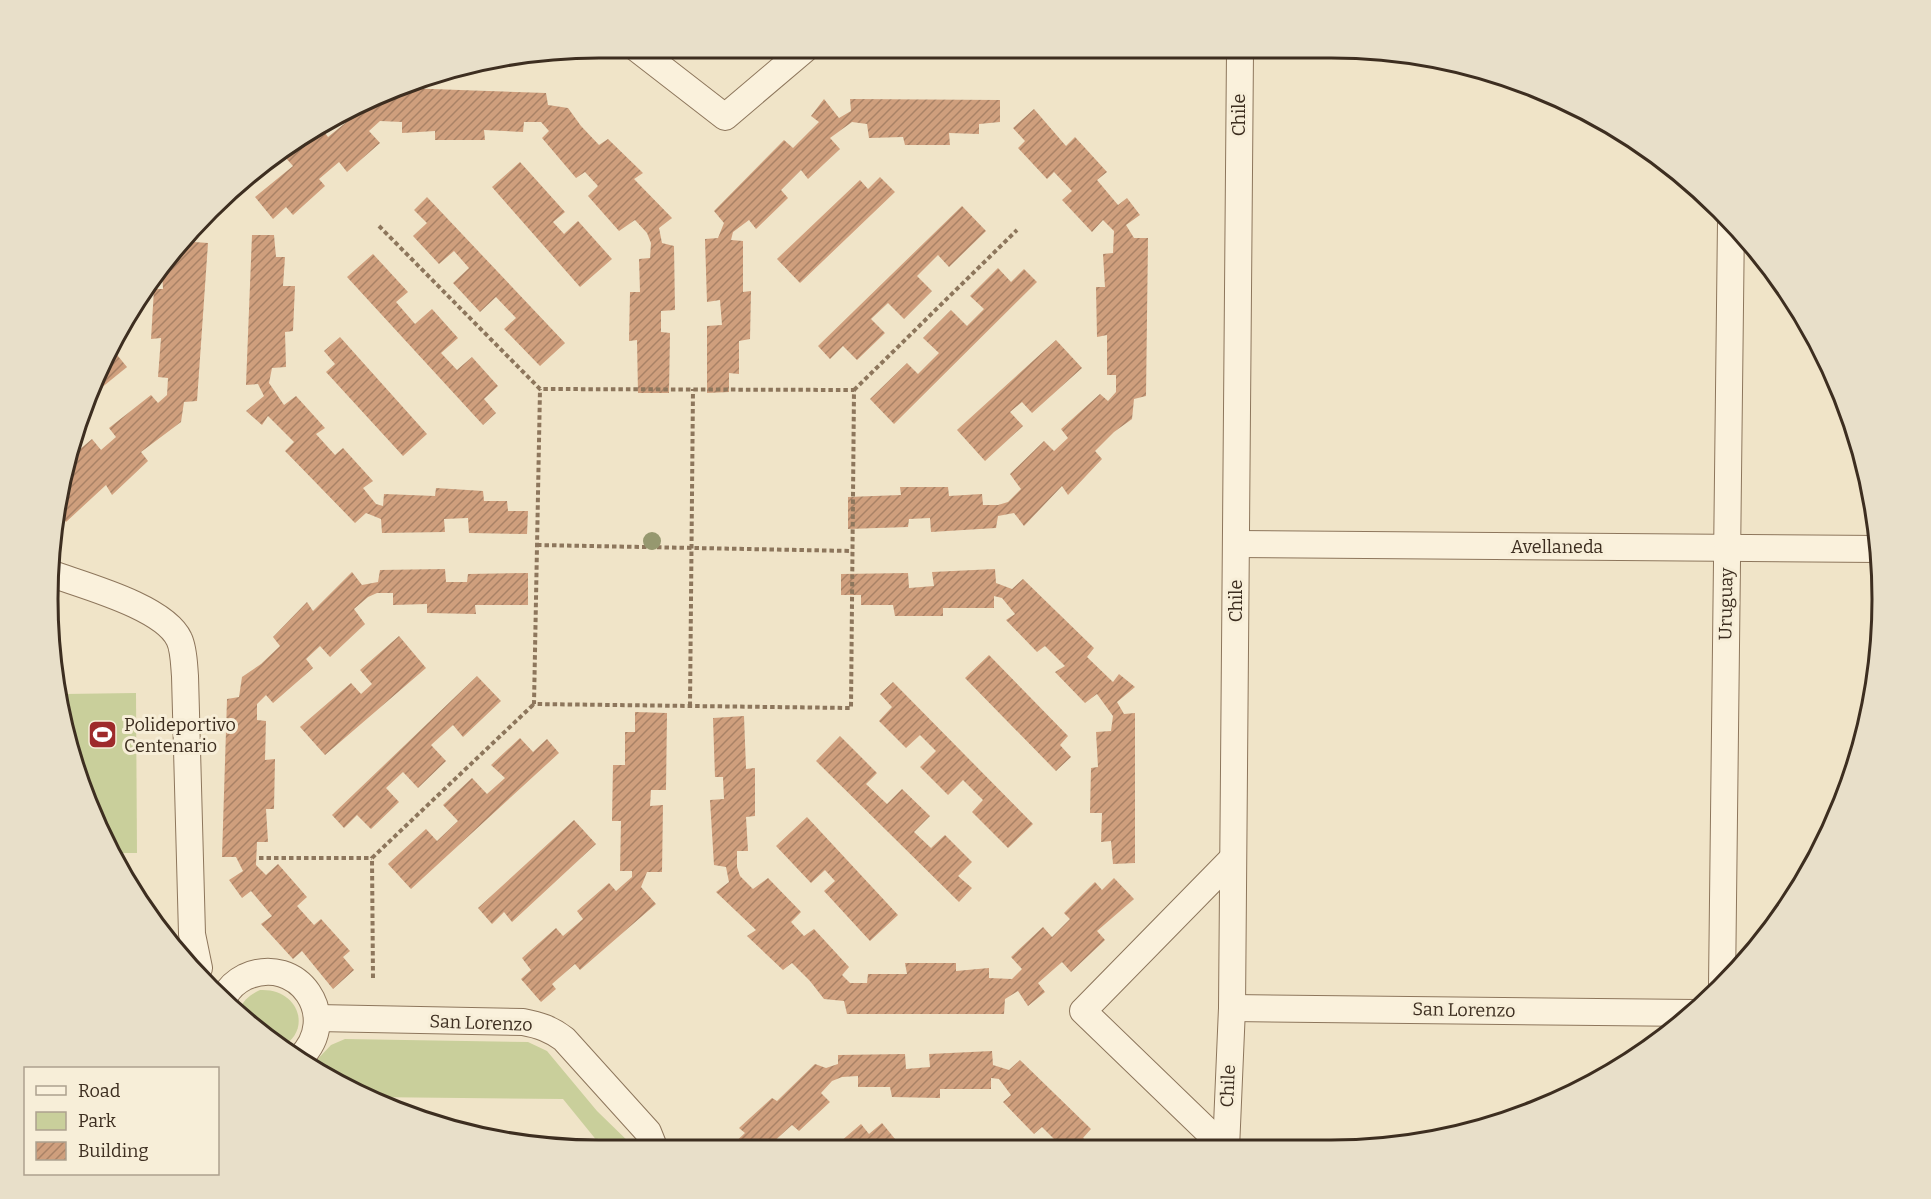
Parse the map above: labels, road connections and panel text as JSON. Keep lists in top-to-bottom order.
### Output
{
  "streets": {
    "street": [
      "Chile",
      "Avellaneda",
      "Uruguay",
      "San Lorenzo"
    ]
  },
  "crossings": [
    ["Chile", "Avellaneda"],
    ["Chile", "San Lorenzo"],
    ["Avellaneda", "Uruguay"]
  ],
  "places": {
    "sports": ["Polideportivo Centenario"]
  },
  "legend": ["Road", "Park", "Building"]
}
